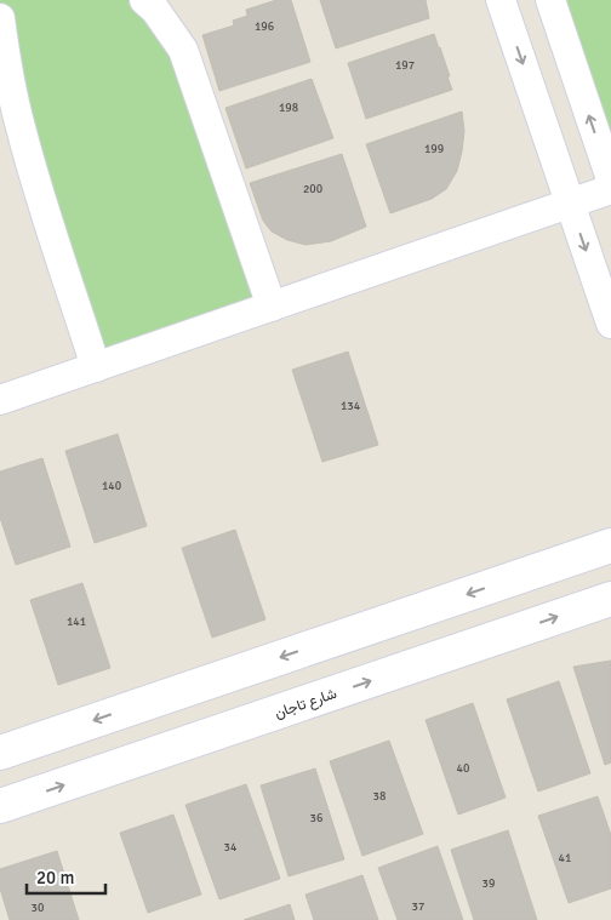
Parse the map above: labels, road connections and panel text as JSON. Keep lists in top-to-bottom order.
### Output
{
  "streets": {
    "street": ["شارع تاجان"]
  },
  "house_numbers": [
    "196",
    "197",
    "198",
    "199",
    "200",
    "134",
    "140",
    "141",
    "40",
    "38",
    "36",
    "34",
    "41",
    "39",
    "37",
    "30"
  ],
  "scale_bar": "20 m"
}
